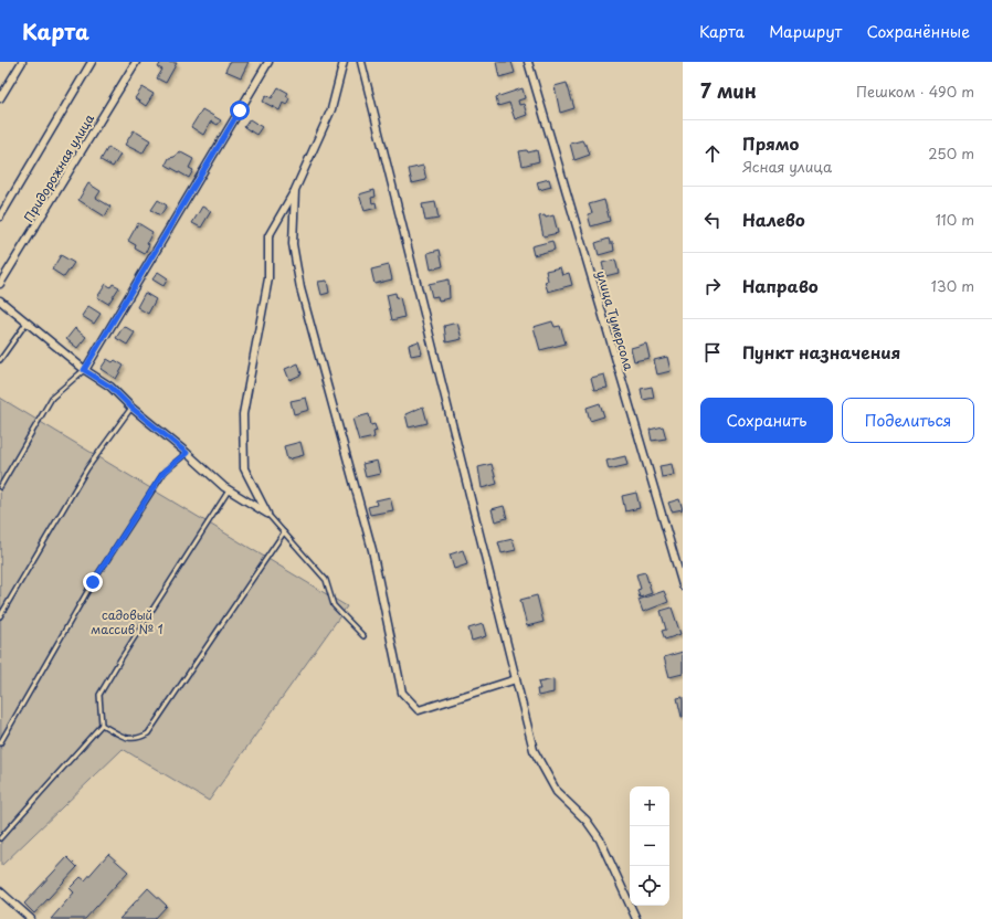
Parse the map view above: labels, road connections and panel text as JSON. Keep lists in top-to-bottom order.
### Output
{
  "streets": {
    "street": ["Придорожная улица", "улица Тумерсола"]
  },
  "parks": ["садовый массив № 1"],
  "page": {
    "header": "Карта",
    "nav": ["Карта", "Маршрут", "Сохранённые"],
    "heading": ["7 мин", "Пешком · 490 m"],
    "list": [
      ["Прямо", "Ясная улица", "250 m"],
      ["Налево", "110 m"],
      ["Направо", "130 m"],
      "Пункт назначения"
    ],
    "buttons": ["Сохранить", "Поделиться"],
    "map_buttons": ["+", "−"]
  }
}
